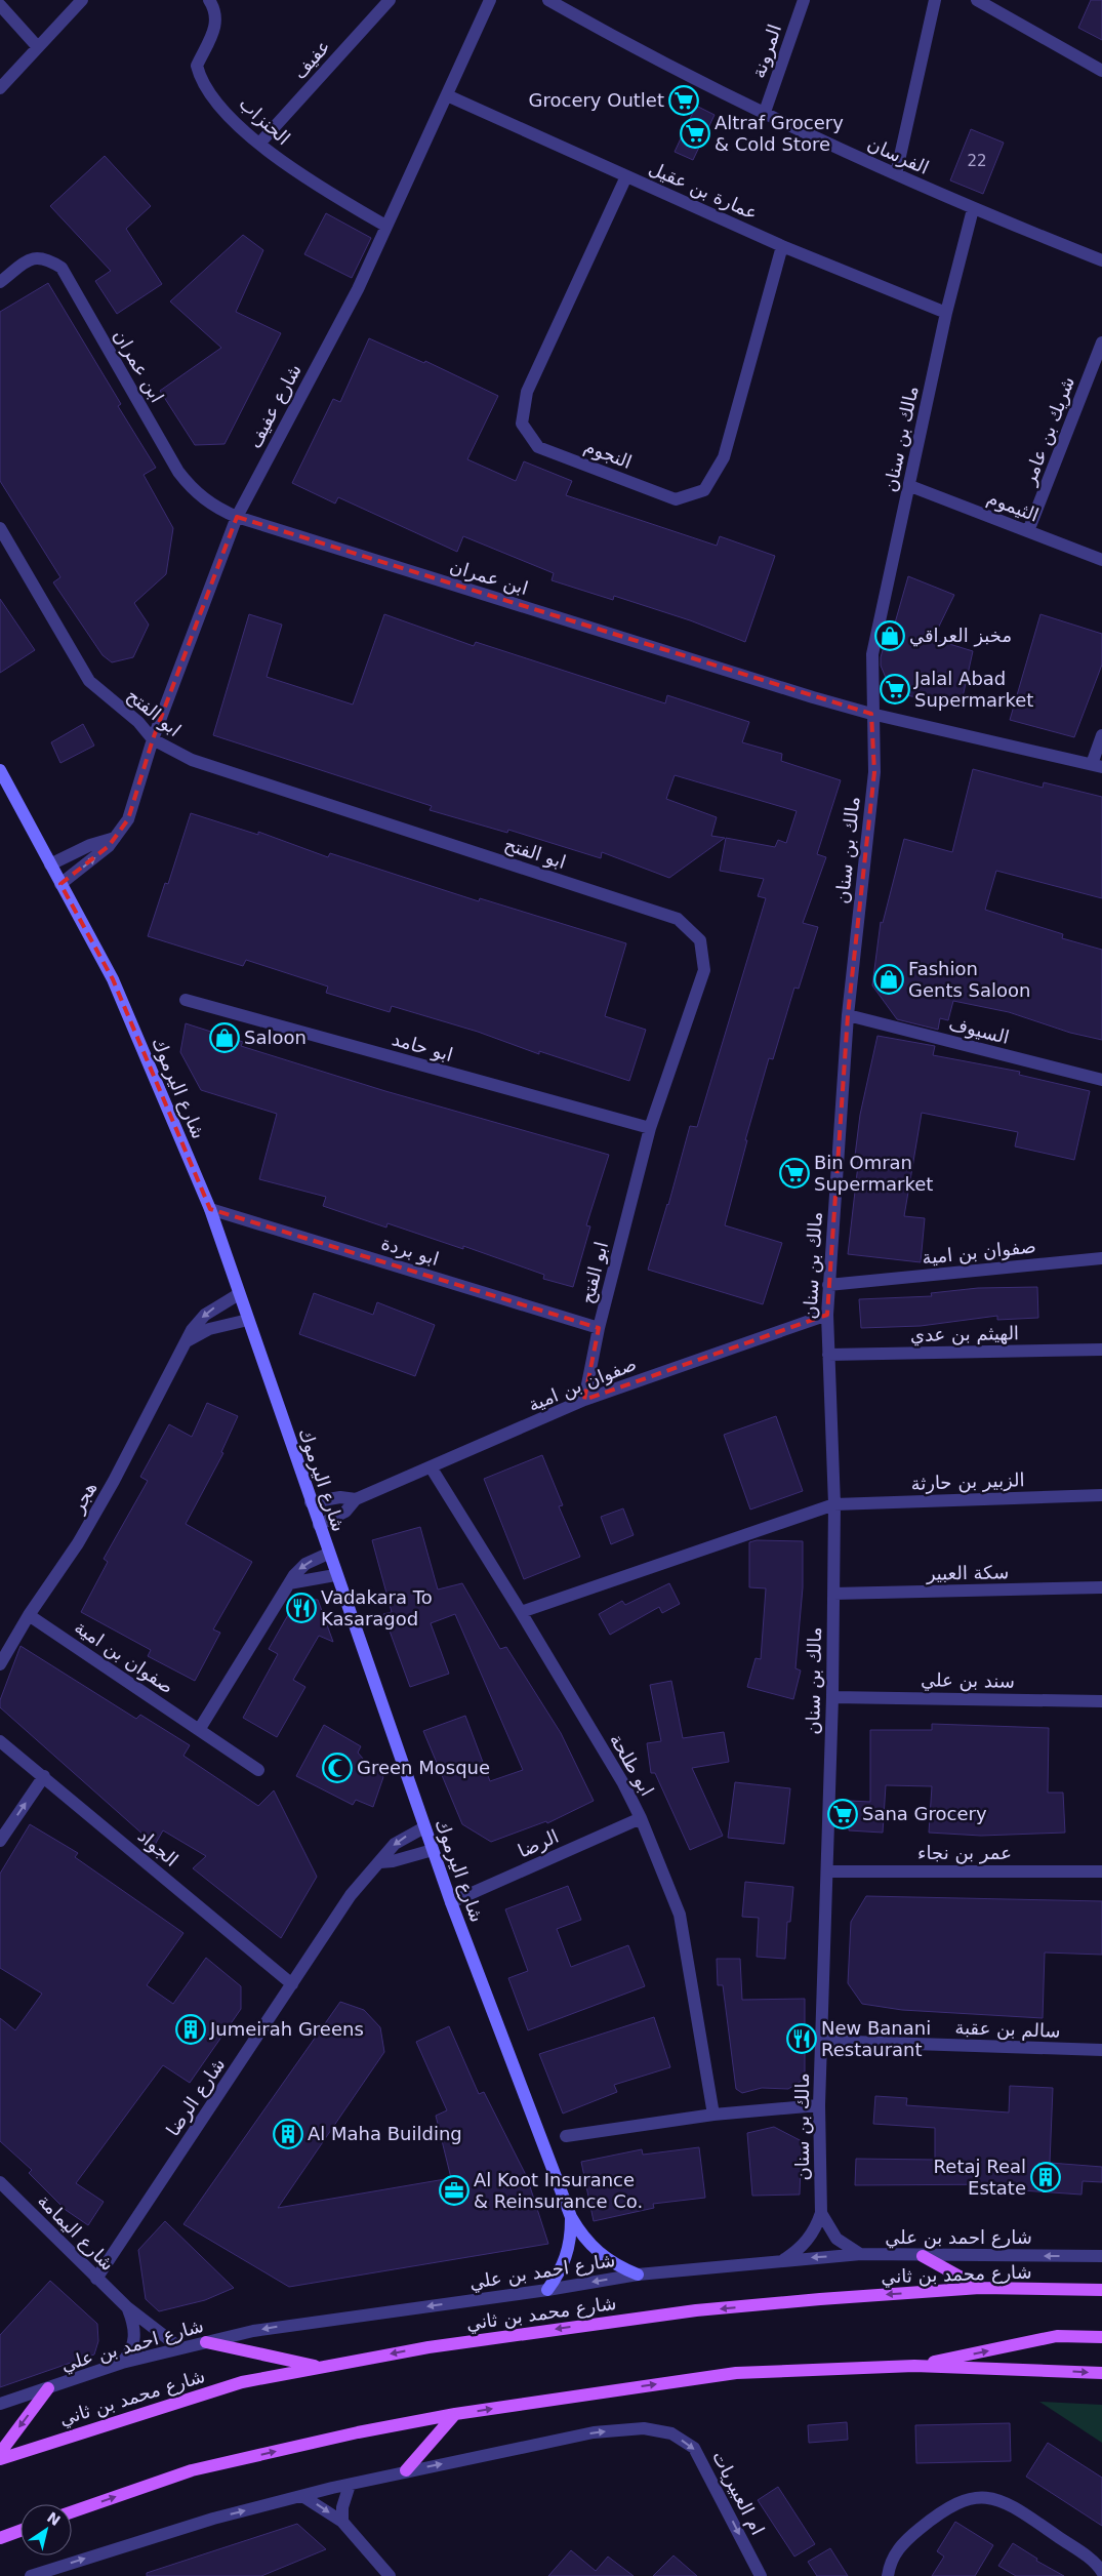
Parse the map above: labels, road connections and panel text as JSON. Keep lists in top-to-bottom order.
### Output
{
  "streets": {
    "main road": ["شارع محمد بن ثاني"],
    "street": [
      "المرونة",
      "عفيف",
      "الحنزاب",
      "الفرسان",
      "عمارة بن عقيل",
      "ابن عمران",
      "شارع عفيف",
      "شريك بن عامر",
      "مالك بن سنان",
      "النجوم",
      "الثيموم",
      "ابو الفتح",
      "السيوف",
      "ابو حامد",
      "شارع اليرموك",
      "ابو بردة",
      "صفوان بن امية",
      "الهيثم بن عدي",
      "الزبير بن حارثة",
      "هجر",
      "سكة العبير",
      "سند بن علي",
      "ابو طلحة",
      "الرضا",
      "الجواد",
      "عمر بن نجاء",
      "سالم بن عقبة",
      "شارع الرضا",
      "شارع اليمامة",
      "شارع احمد بن علي",
      "ام العبيريات"
    ]
  },
  "crossings": [
    ["المرونة", "الفرسان"],
    ["عفيف", "الحنزاب"],
    ["الحنزاب", "شارع عفيف"],
    ["الفرسان", "مالك بن سنان"],
    ["عمارة بن عقيل", "شارع عفيف"],
    ["عمارة بن عقيل", "مالك بن سنان"],
    ["عمارة بن عقيل", "النجوم"],
    ["ابن عمران", "شارع عفيف"],
    ["ابن عمران", "مالك بن سنان"],
    ["شارع عفيف", "ابو الفتح"],
    ["شارع عفيف", "شارع اليرموك"],
    ["شريك بن عامر", "الثيموم"],
    ["مالك بن سنان", "الثيموم"],
    ["مالك بن سنان", "السيوف"],
    ["مالك بن سنان", "صفوان بن امية"],
    ["مالك بن سنان", "الهيثم بن عدي"],
    ["مالك بن سنان", "الزبير بن حارثة"],
    ["مالك بن سنان", "سكة العبير"],
    ["مالك بن سنان", "سند بن علي"],
    ["مالك بن سنان", "عمر بن نجاء"],
    ["مالك بن سنان", "سالم بن عقبة"],
    ["مالك بن سنان", "شارع احمد بن علي"],
    ["ابو الفتح", "ابو حامد"],
    ["ابو الفتح", "ابو بردة"],
    ["ابو الفتح", "صفوان بن امية"],
    ["شارع اليرموك", "ابو بردة"],
    ["شارع اليرموك", "صفوان بن امية"],
    ["شارع اليرموك", "هجر"],
    ["شارع اليرموك", "الرضا"],
    ["شارع اليرموك", "شارع الرضا"],
    ["شارع اليرموك", "شارع احمد بن علي"],
    ["صفوان بن امية", "هجر"],
    ["صفوان بن امية", "ابو طلحة"],
    ["الزبير بن حارثة", "ابو طلحة"],
    ["ابو طلحة", "الرضا"],
    ["الجواد", "شارع الرضا"],
    ["شارع الرضا", "شارع اليمامة"],
    ["شارع اليمامة", "شارع احمد بن علي"]
  ],
  "one_way": ["شارع احمد بن علي", "ام العبيريات"],
  "places": {
    "supermarket": [
      "Grocery Outlet",
      "Altraf Grocery & Cold Store",
      "Jalal Abad Supermarket",
      "Bin Omran Supermarket",
      "Sana Grocery"
    ],
    "shop": ["مخبز العراقي", "Fashion Gents Saloon", "Saloon"],
    "restaurant": ["Vadakara To Kasaragod", "New Banani Restaurant"],
    "mosque": ["Green Mosque"],
    "building": ["Jumeirah Greens", "Al Maha Building", "Retaj Real Estate"],
    "office": ["Al Koot Insurance & Reinsurance Co."]
  },
  "house_numbers": ["22"],
  "north": "top right"
}
